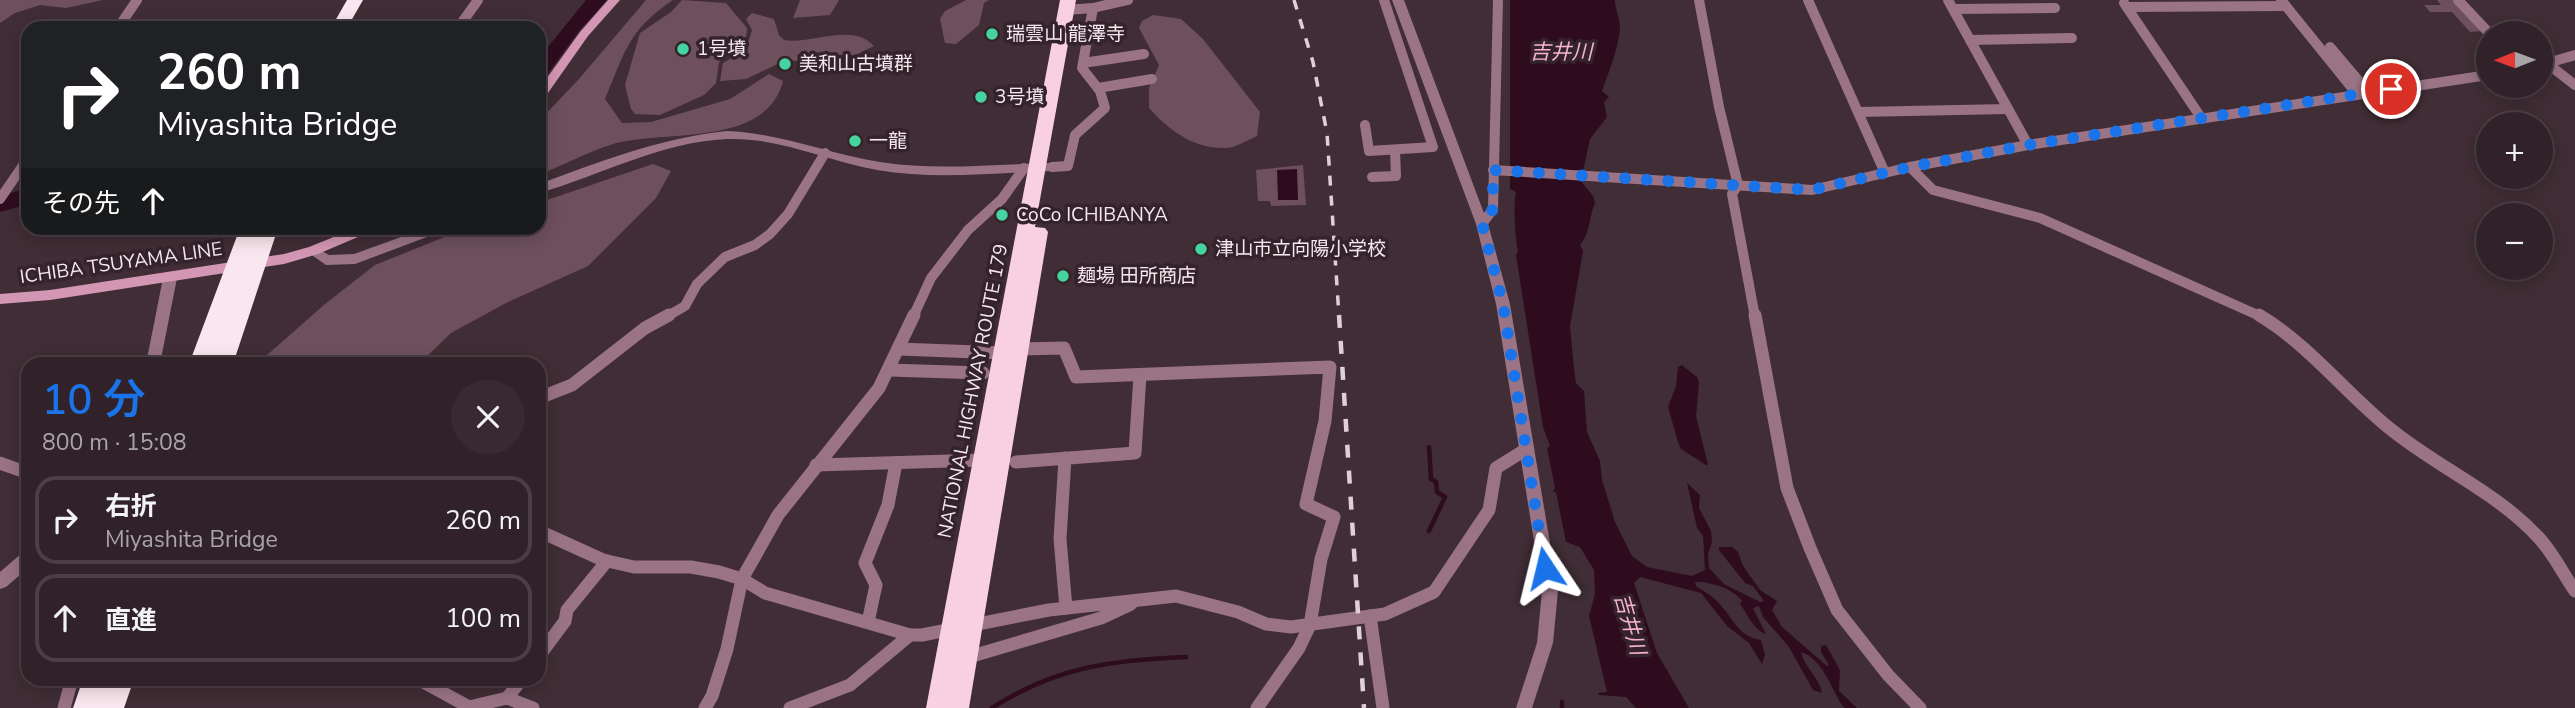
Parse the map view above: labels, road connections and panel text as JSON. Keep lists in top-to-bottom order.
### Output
{
  "streets": {
    "highway": ["NATIONAL HIGHWAY ROUTE 179"],
    "main road": ["ICHIBA TSUYAMA LINE"]
  },
  "water": ["吉井川"],
  "places": [
    "瑞雲山 龍澤寺",
    "1号墳",
    "美和山古墳群",
    "3号墳",
    "一龍",
    "CoCo ICHIBANYA",
    "津山市立向陽小学校",
    "麺場 田所商店"
  ],
  "north": "left",
  "page": {
    "map_buttons": ["+", "−"],
    "turn": ["260 m", "Miyashita Bridge"],
    "then": "その先",
    "heading": ["10 分", "800 m · 15:08"],
    "list": [
      {
        "name": "右折",
        "note": "Miyashita Bridge",
        "value": "260 m"
      },
      {
        "name": "直進",
        "value": "100 m"
      }
    ]
  }
}
